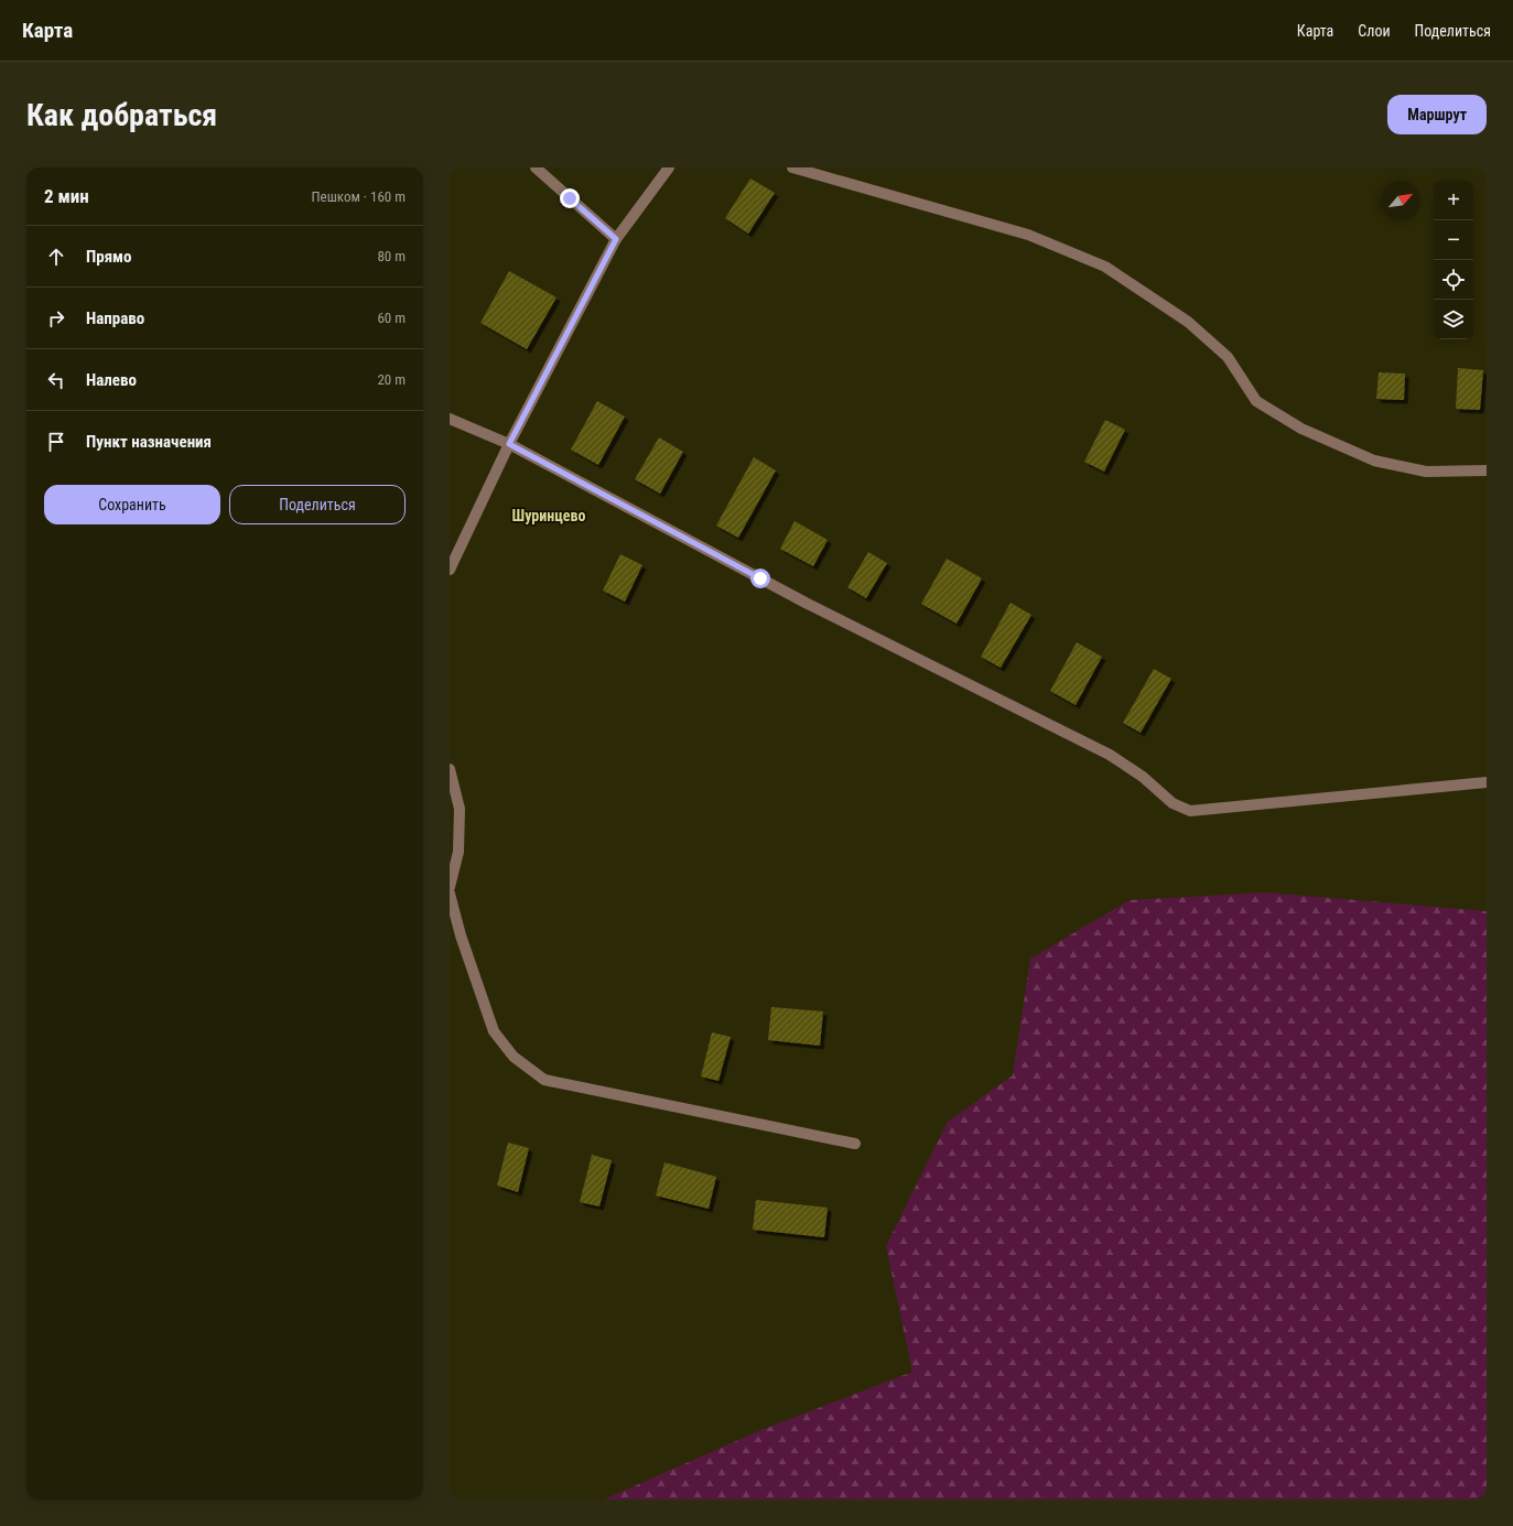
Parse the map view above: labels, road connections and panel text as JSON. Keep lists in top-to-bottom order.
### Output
{
  "districts": ["Шуринцево"],
  "north": "top right",
  "page": {
    "header": "Карта",
    "nav": ["Карта", "Слои", "Поделиться"],
    "buttons": [
      "Маршрут",
      ["Сохранить", "Поделиться"]
    ],
    "title": "Как добраться",
    "heading": ["2 мин", "Пешком · 160 m"],
    "map_buttons": ["+", "−"],
    "list": [
      ["Прямо", "80 m"],
      ["Направо", "60 m"],
      ["Налево", "20 m"],
      "Пункт назначения"
    ]
  }
}
